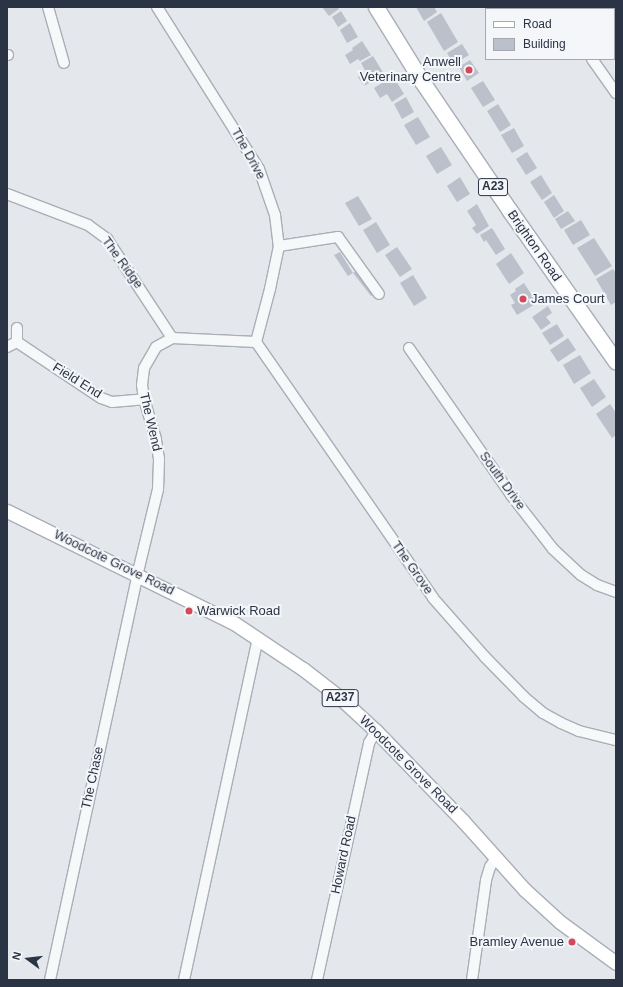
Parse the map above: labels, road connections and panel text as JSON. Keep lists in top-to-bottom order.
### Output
{
  "streets": {
    "highway": ["A23", "Brighton Road"],
    "main road": ["Woodcote Grove Road", "A237"],
    "street": [
      "The Drive",
      "The Ridge",
      "Field End",
      "The Wend",
      "South Drive",
      "The Grove",
      "The Chase",
      "Howard Road"
    ]
  },
  "crossings": [
    ["The Drive", "The Grove"],
    ["The Ridge", "The Wend"],
    ["Field End", "The Wend"],
    ["The Wend", "Woodcote Grove Road"],
    ["The Wend", "The Chase"],
    ["Woodcote Grove Road", "The Chase"],
    ["Woodcote Grove Road", "Howard Road"]
  ],
  "places": [
    "Anwell Veterinary Centre",
    "James Court",
    "Warwick Road",
    "Bramley Avenue"
  ],
  "legend": ["Road", "Building"],
  "north": "left"
}
